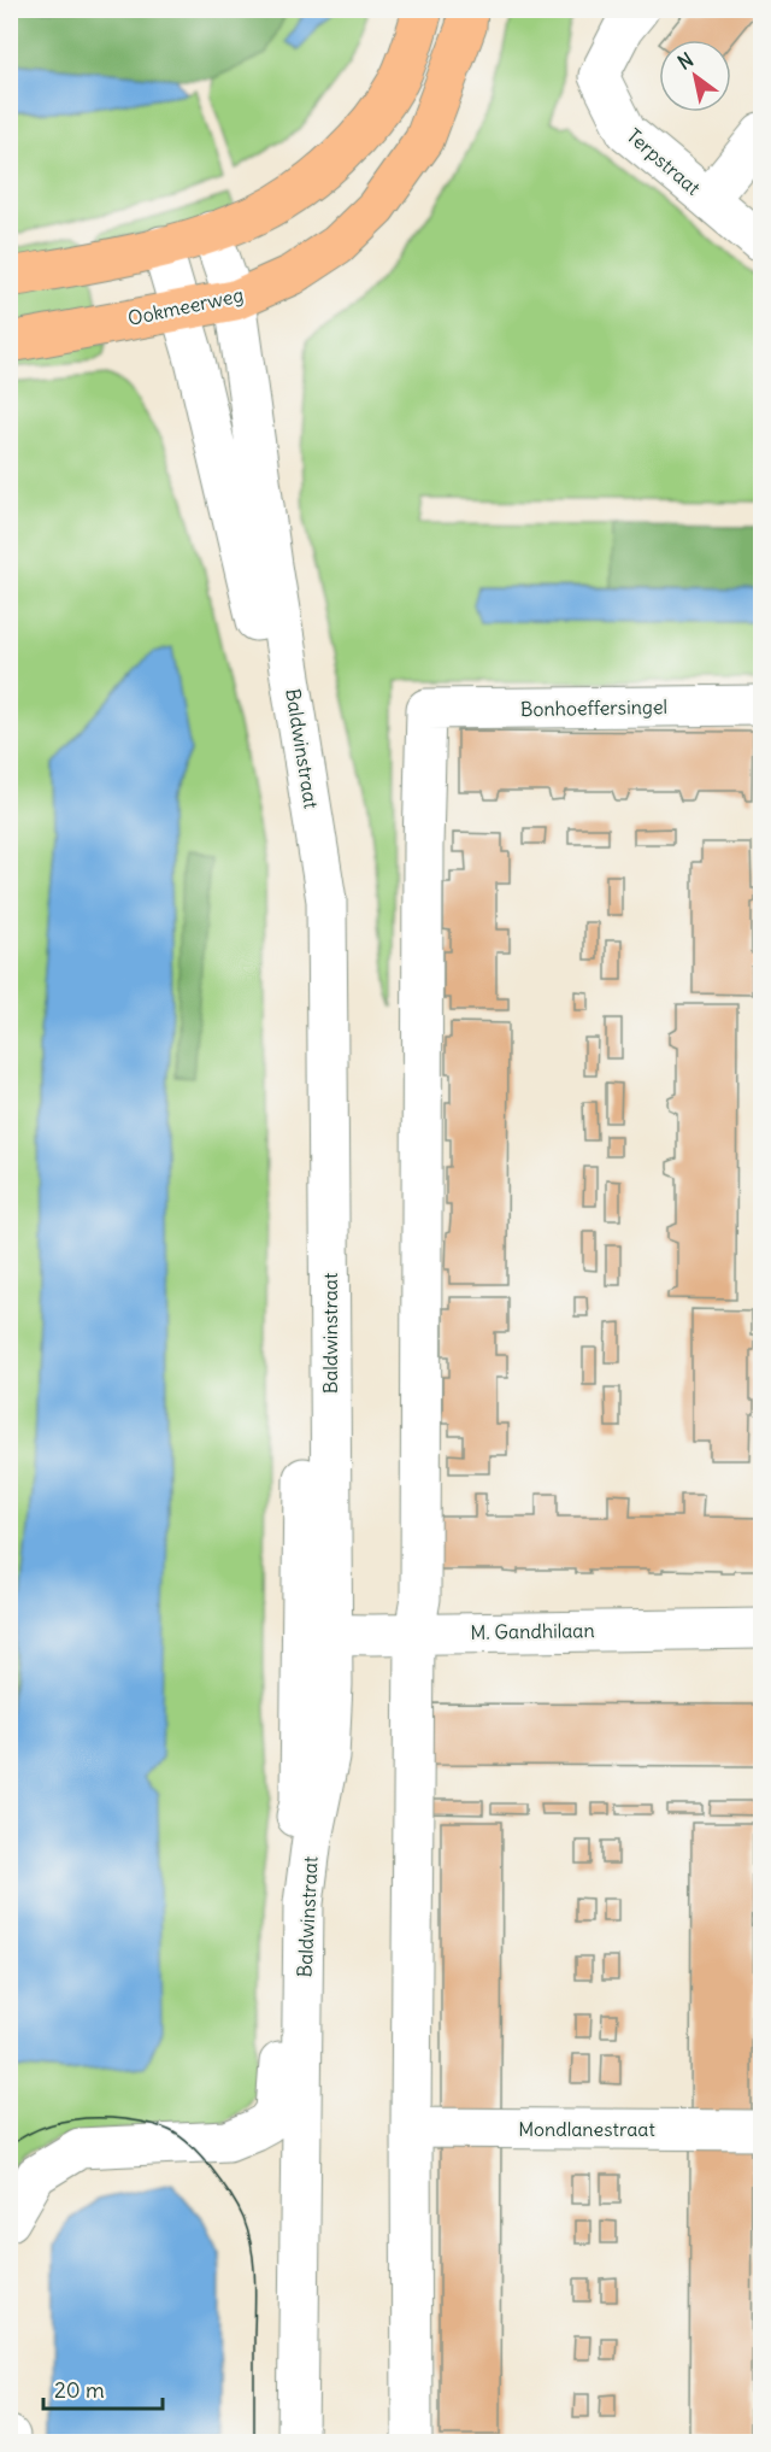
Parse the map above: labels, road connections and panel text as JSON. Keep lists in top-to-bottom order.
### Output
{
  "streets": {
    "main road": ["Ookmeerweg"],
    "street": [
      "Terpstraat",
      "Bonhoeffersingel",
      "Baldwinstraat",
      "M. Gandhilaan",
      "Mondlanestraat"
    ]
  },
  "crossings": [
    ["Ookmeerweg", "Baldwinstraat"],
    ["Bonhoeffersingel", "M. Gandhilaan"],
    ["Baldwinstraat", "M. Gandhilaan"]
  ],
  "scale_bar": "20 m",
  "north": "top left"
}
